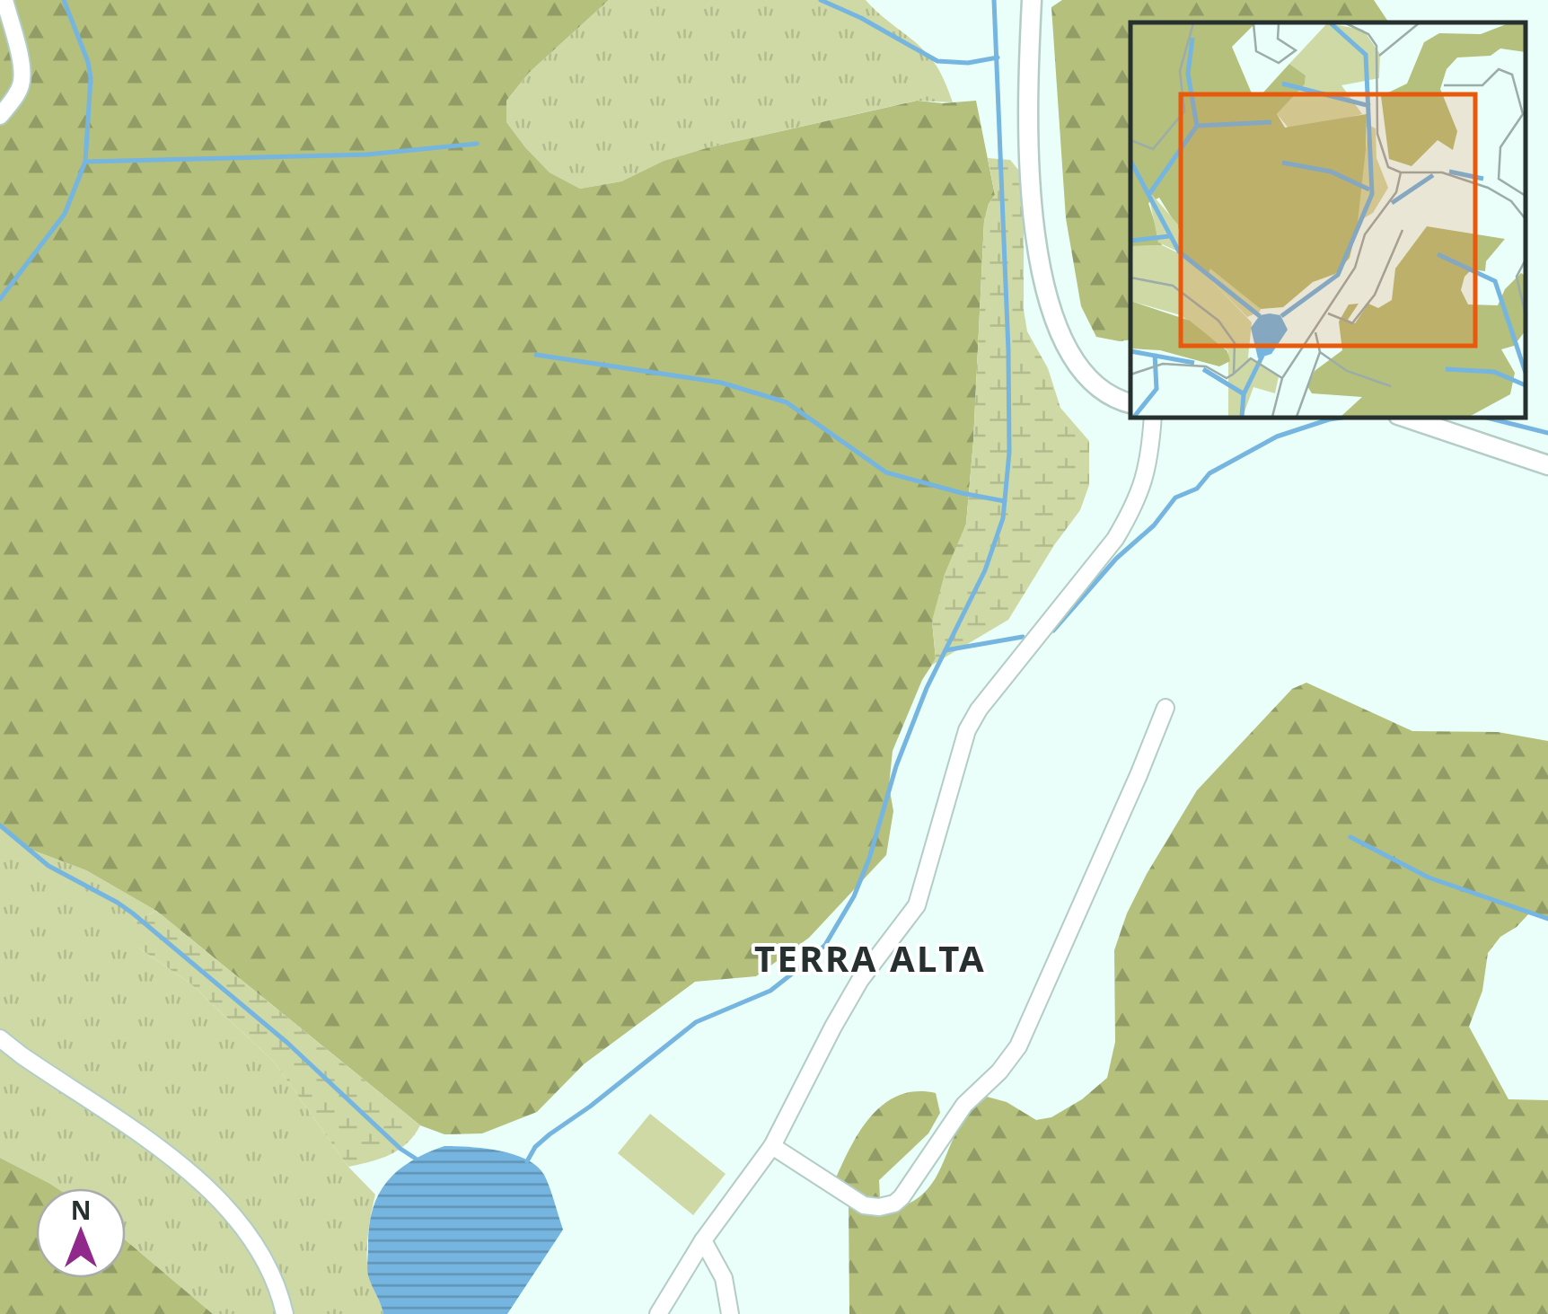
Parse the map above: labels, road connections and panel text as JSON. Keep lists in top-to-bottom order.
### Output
{
  "districts": ["TERRA ALTA"],
  "north": "top"
}
